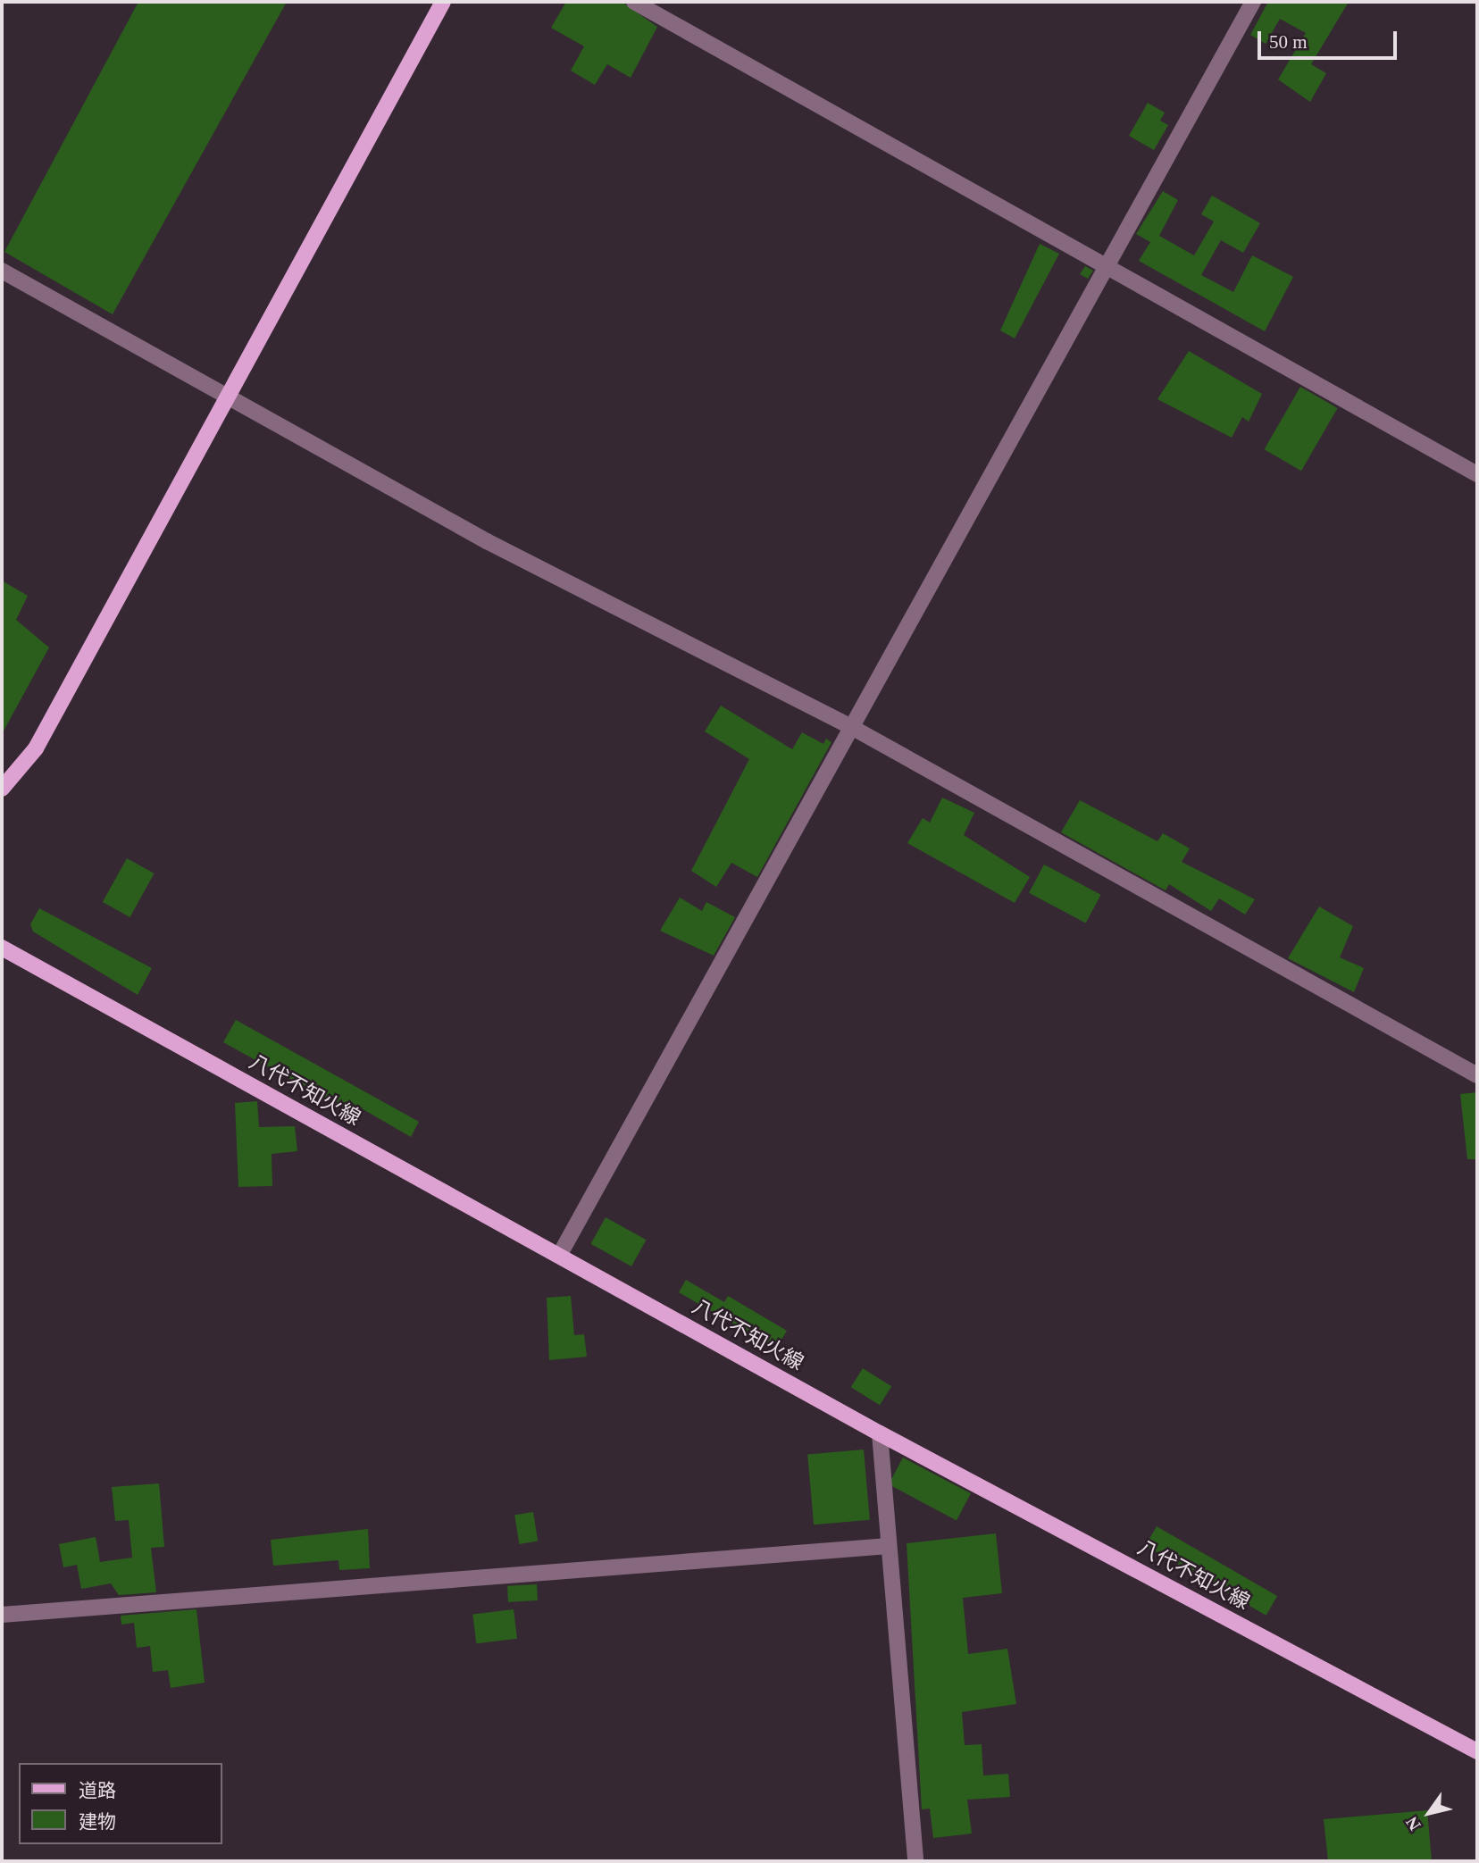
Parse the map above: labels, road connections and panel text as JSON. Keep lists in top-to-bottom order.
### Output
{
  "streets": {
    "main road": ["八代不知火線"]
  },
  "legend": ["道路", "建物"],
  "scale_bar": "50 m",
  "north": "bottom left"
}
